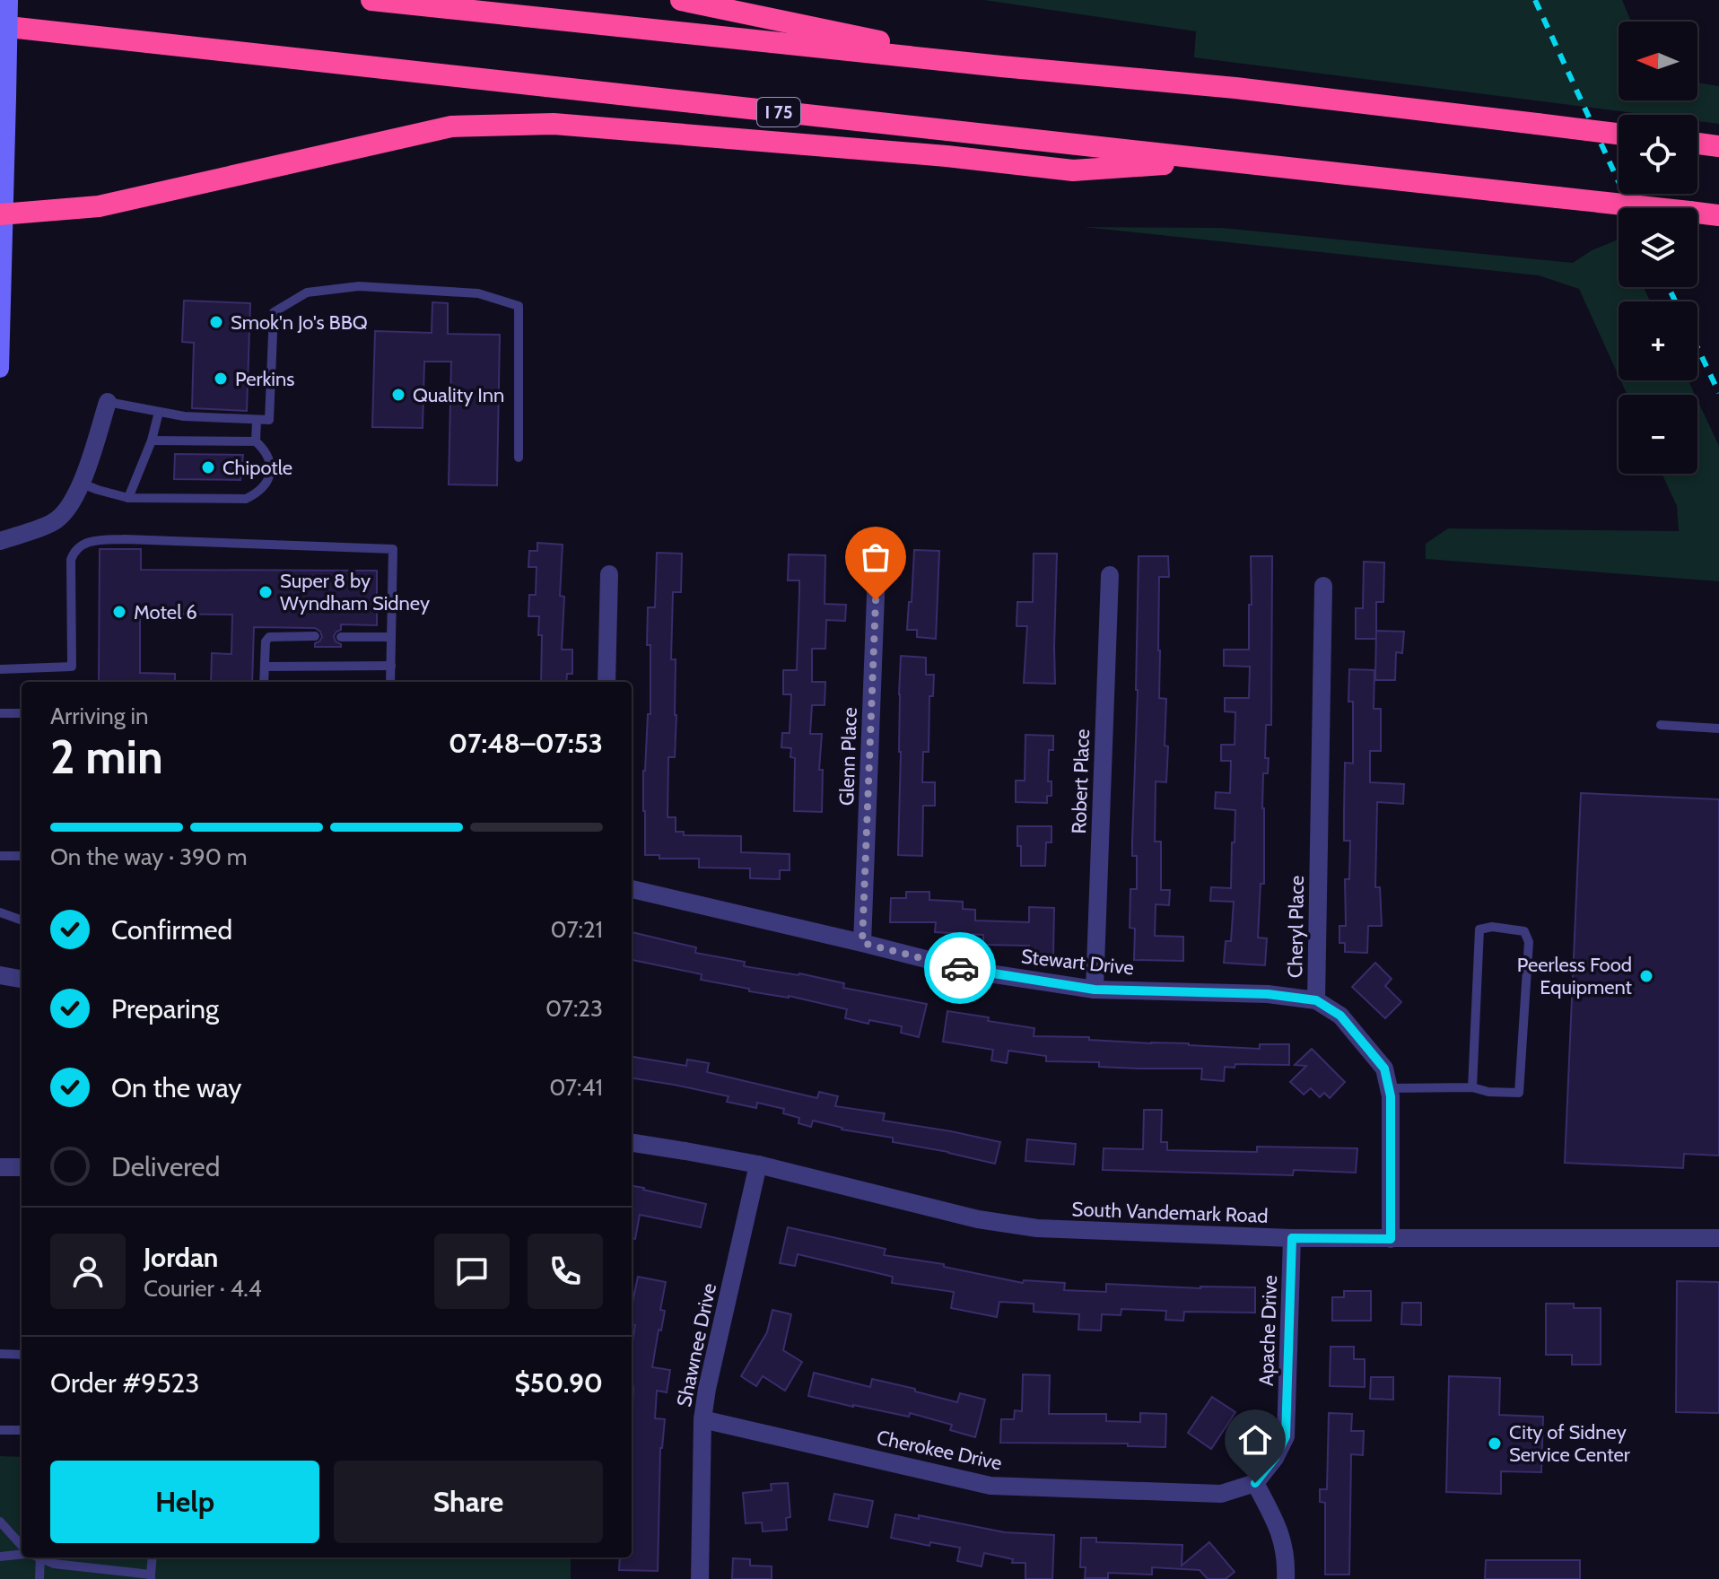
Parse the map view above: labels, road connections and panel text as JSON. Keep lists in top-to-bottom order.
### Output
{
  "streets": {
    "highway": ["I 75"],
    "street": [
      "Glenn Place",
      "Robert Place",
      "Cheryl Place",
      "Stewart Drive",
      "South Vandemark Road",
      "Apache Drive",
      "Shawnee Drive",
      "Cherokee Drive"
    ]
  },
  "crossings": [
    ["Glenn Place", "Stewart Drive"],
    ["Robert Place", "Stewart Drive"],
    ["Cheryl Place", "Stewart Drive"],
    ["Cheryl Place", "South Vandemark Road"],
    ["South Vandemark Road", "Apache Drive"],
    ["South Vandemark Road", "Shawnee Drive"],
    ["Apache Drive", "Cherokee Drive"],
    ["Shawnee Drive", "Cherokee Drive"]
  ],
  "places": [
    "Smok'n Jo's BBQ",
    "Perkins",
    "Quality Inn",
    "Chipotle",
    "Super 8 by Wyndham Sidney",
    "Motel 6",
    "Peerless Food Equipment",
    "City of Sidney Service Center"
  ],
  "north": "left",
  "page": {
    "map_buttons": ["+", "−"],
    "heading": ["2 min", "Arriving in", "07:48–07:53"],
    "panel": [
      "Jordan",
      "Courier · 4.4",
      "Order #9523",
      "$50.90"
    ],
    "bar": "On the way · 390 m",
    "list": [
      ["Confirmed", "07:21"],
      ["Preparing", "07:23"],
      ["On the way", "07:41"],
      "Delivered"
    ],
    "buttons": ["Help", "Share"]
  }
}
